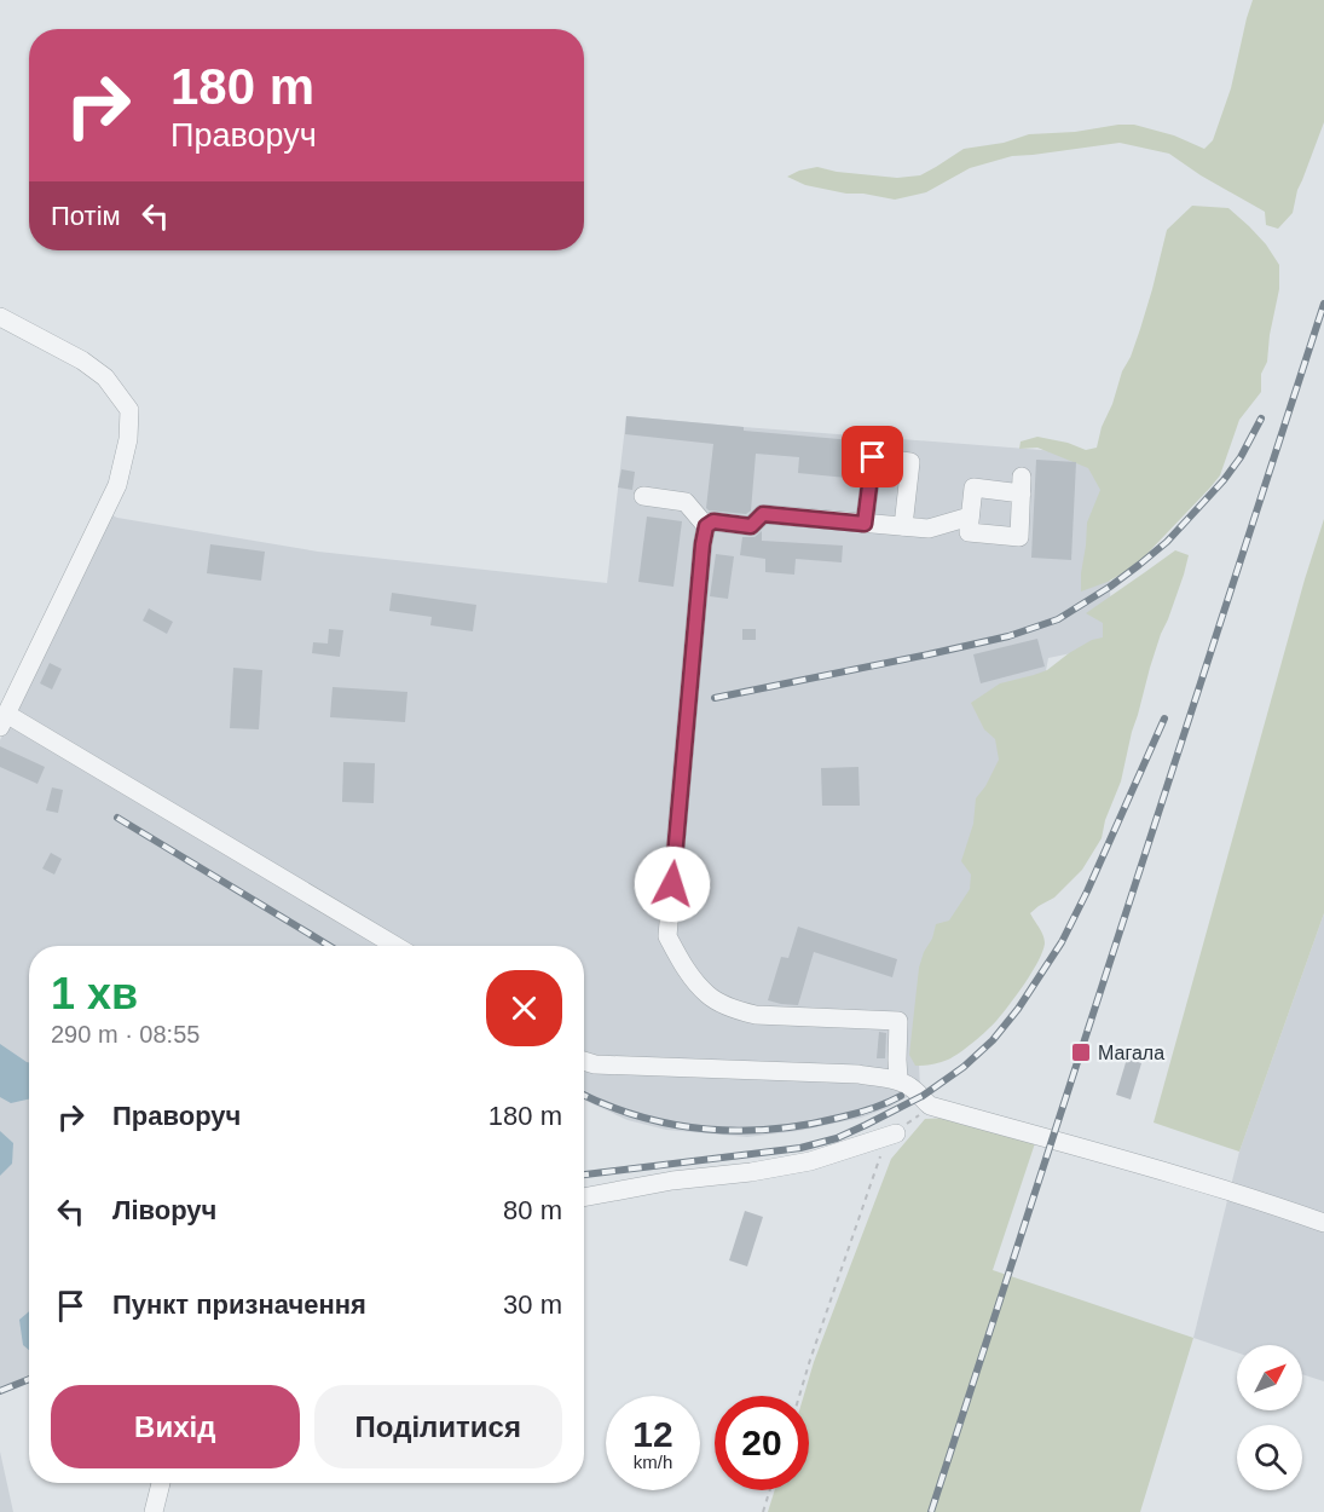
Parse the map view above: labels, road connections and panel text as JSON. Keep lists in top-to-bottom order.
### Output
{
  "places": {
    "transit": ["Магала"]
  },
  "north": "top right",
  "page": {
    "turn": ["180 m", "Праворуч"],
    "then": "Потім",
    "heading": ["1 хв", "290 m · 08:55"],
    "list": [
      {
        "name": "Праворуч",
        "value": "180 m"
      },
      {
        "name": "Ліворуч",
        "value": "80 m"
      },
      {
        "name": "Пункт призначення",
        "value": "30 m"
      }
    ],
    "buttons": ["Вихід", "Поділитися"],
    "speed": "12 km/h",
    "limit": "20"
  }
}
